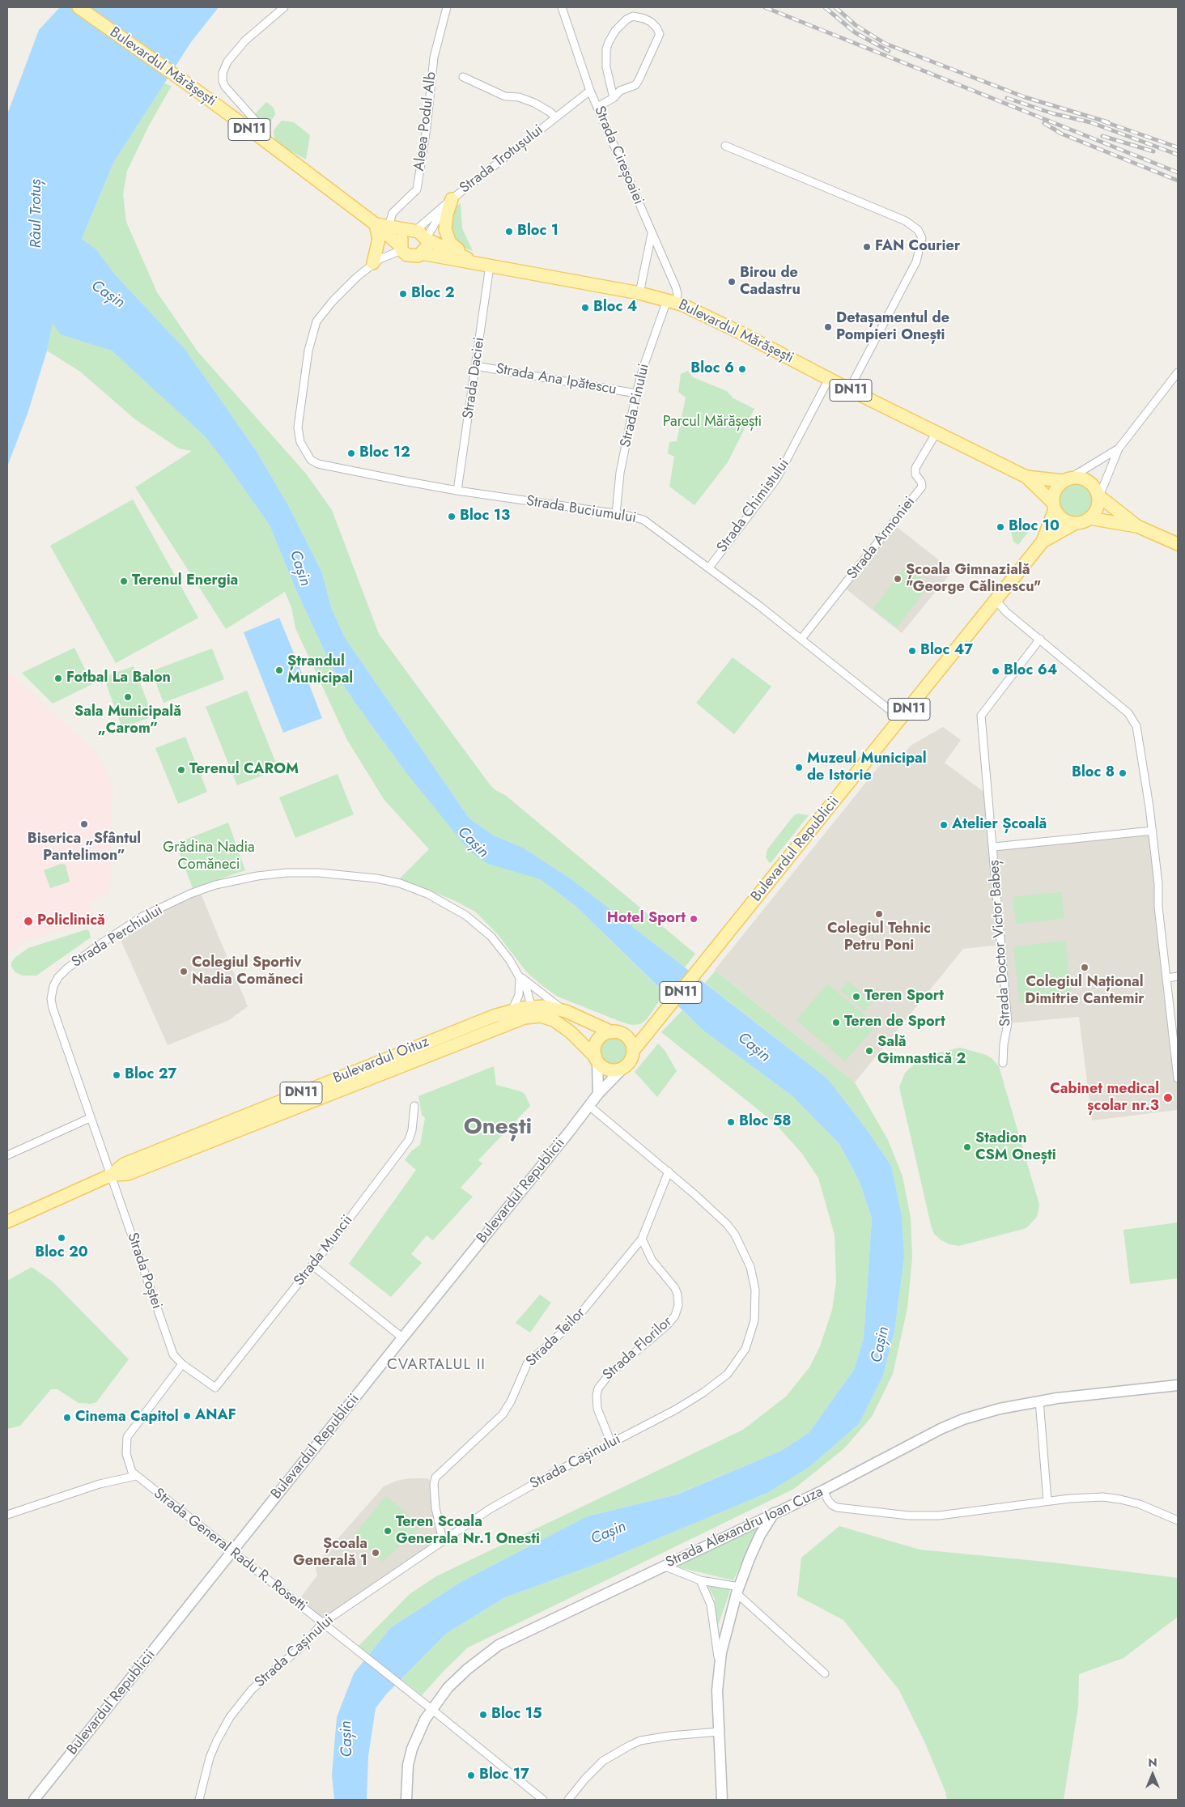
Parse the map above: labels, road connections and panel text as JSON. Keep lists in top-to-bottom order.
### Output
{
  "streets": {
    "main road": [
      "Bulevardul Mărășești",
      "DN11",
      "Bulevardul Republicii",
      "Bulevardul Oituz",
      "Strada Alexandru Ioan Cuza"
    ],
    "street": [
      "Aleea Podul Alb",
      "Strada Cireșoaiei",
      "Strada Trotușului",
      "Strada Daciei",
      "Strada Ana Ipătescu",
      "Strada Pinului",
      "Strada Chimistului",
      "Strada Buciumului",
      "Strada Armoniei",
      "Strada Perchiului",
      "Strada Doctor Victor Babeș",
      "Strada Muncii",
      "Strada Poștei",
      "Strada Teilor",
      "Strada Florilor",
      "Strada Cașinului",
      "Strada General Radu R. Rosetti"
    ]
  },
  "crossings": [
    ["Bulevardul Mărășești", "DN11"],
    ["Bulevardul Mărășești", "Strada Cireșoaiei"],
    ["Bulevardul Mărășești", "Strada Trotușului"],
    ["Bulevardul Mărășești", "Strada Daciei"],
    ["Bulevardul Mărășești", "Strada Pinului"],
    ["Bulevardul Mărășești", "Strada Chimistului"],
    ["Bulevardul Mărășești", "Strada Armoniei"],
    ["Aleea Podul Alb", "DN11"],
    ["DN11", "Strada Trotușului"],
    ["DN11", "Bulevardul Republicii"],
    ["DN11", "Bulevardul Oituz"],
    ["Strada Cireșoaiei", "Strada Trotușului"],
    ["Strada Cireșoaiei", "Strada Pinului"],
    ["Strada Daciei", "Strada Ana Ipătescu"],
    ["Strada Daciei", "Strada Buciumului"],
    ["Strada Ana Ipătescu", "Strada Pinului"],
    ["Strada Pinului", "Strada Buciumului"],
    ["Strada Chimistului", "Strada Buciumului"],
    ["Strada Buciumului", "Strada Armoniei"],
    ["Strada Buciumului", "Bulevardul Republicii"],
    ["Bulevardul Republicii", "Bulevardul Oituz"],
    ["Bulevardul Republicii", "Strada Cașinului"],
    ["Bulevardul Republicii", "Strada General Radu R. Rosetti"],
    ["Strada Perchiului", "Bulevardul Oituz"],
    ["Strada Perchiului", "Strada Poștei"],
    ["Bulevardul Oituz", "Strada Poștei"],
    ["Strada Muncii", "Strada Poștei"],
    ["Strada Teilor", "Strada Florilor"],
    ["Strada Teilor", "Strada Cașinului"],
    ["Strada Florilor", "Strada Cașinului"],
    ["Strada Cașinului", "Strada General Radu R. Rosetti"],
    ["Strada Alexandru Ioan Cuza", "Strada General Radu R. Rosetti"]
  ],
  "districts": ["Onești", "CVARTALUL II"],
  "water": ["Râul Trotuș", "Cașin"],
  "parks": ["Parcul Mărășești", "Grădina Nadia Comăneci"],
  "places": [
    "Bloc 1",
    "FAN Courier",
    "Birou de Cadastru",
    "Bloc 2",
    "Bloc 4",
    "Detașamentul de Pompieri Onești",
    "Bloc 6",
    "Bloc 12",
    "Bloc 13",
    "Bloc 10",
    "Școala Gimnazială \"George Călinescu\"",
    "Terenul Energia",
    "Bloc 47",
    "Ștrandul Municipal",
    "Bloc 64",
    "Fotbal La Balon",
    "Sala Municipală „Carom”",
    "Muzeul Municipal de Istorie",
    "Terenul CAROM",
    "Bloc 8",
    "Biserica „Sfântul Pantelimon”",
    "Atelier Școală",
    "Colegiul Tehnic Petru Poni",
    "Hotel Sport",
    "Policlinică",
    "Colegiul Național Dimitrie Cantemir",
    "Colegiul Sportiv Nadia Comăneci",
    "Teren Sport",
    "Teren de Sport",
    "Sală Gimnastică 2",
    "Bloc 27",
    "Cabinet medical școlar nr.3",
    "Bloc 58",
    "Stadion CSM Onești",
    "Bloc 20",
    "ANAF",
    "Cinema Capitol",
    "Teren Scoala Generala Nr.1 Onesti",
    "Școala Generală 1",
    "Bloc 15",
    "Bloc 17"
  ],
  "north": "top"
}
